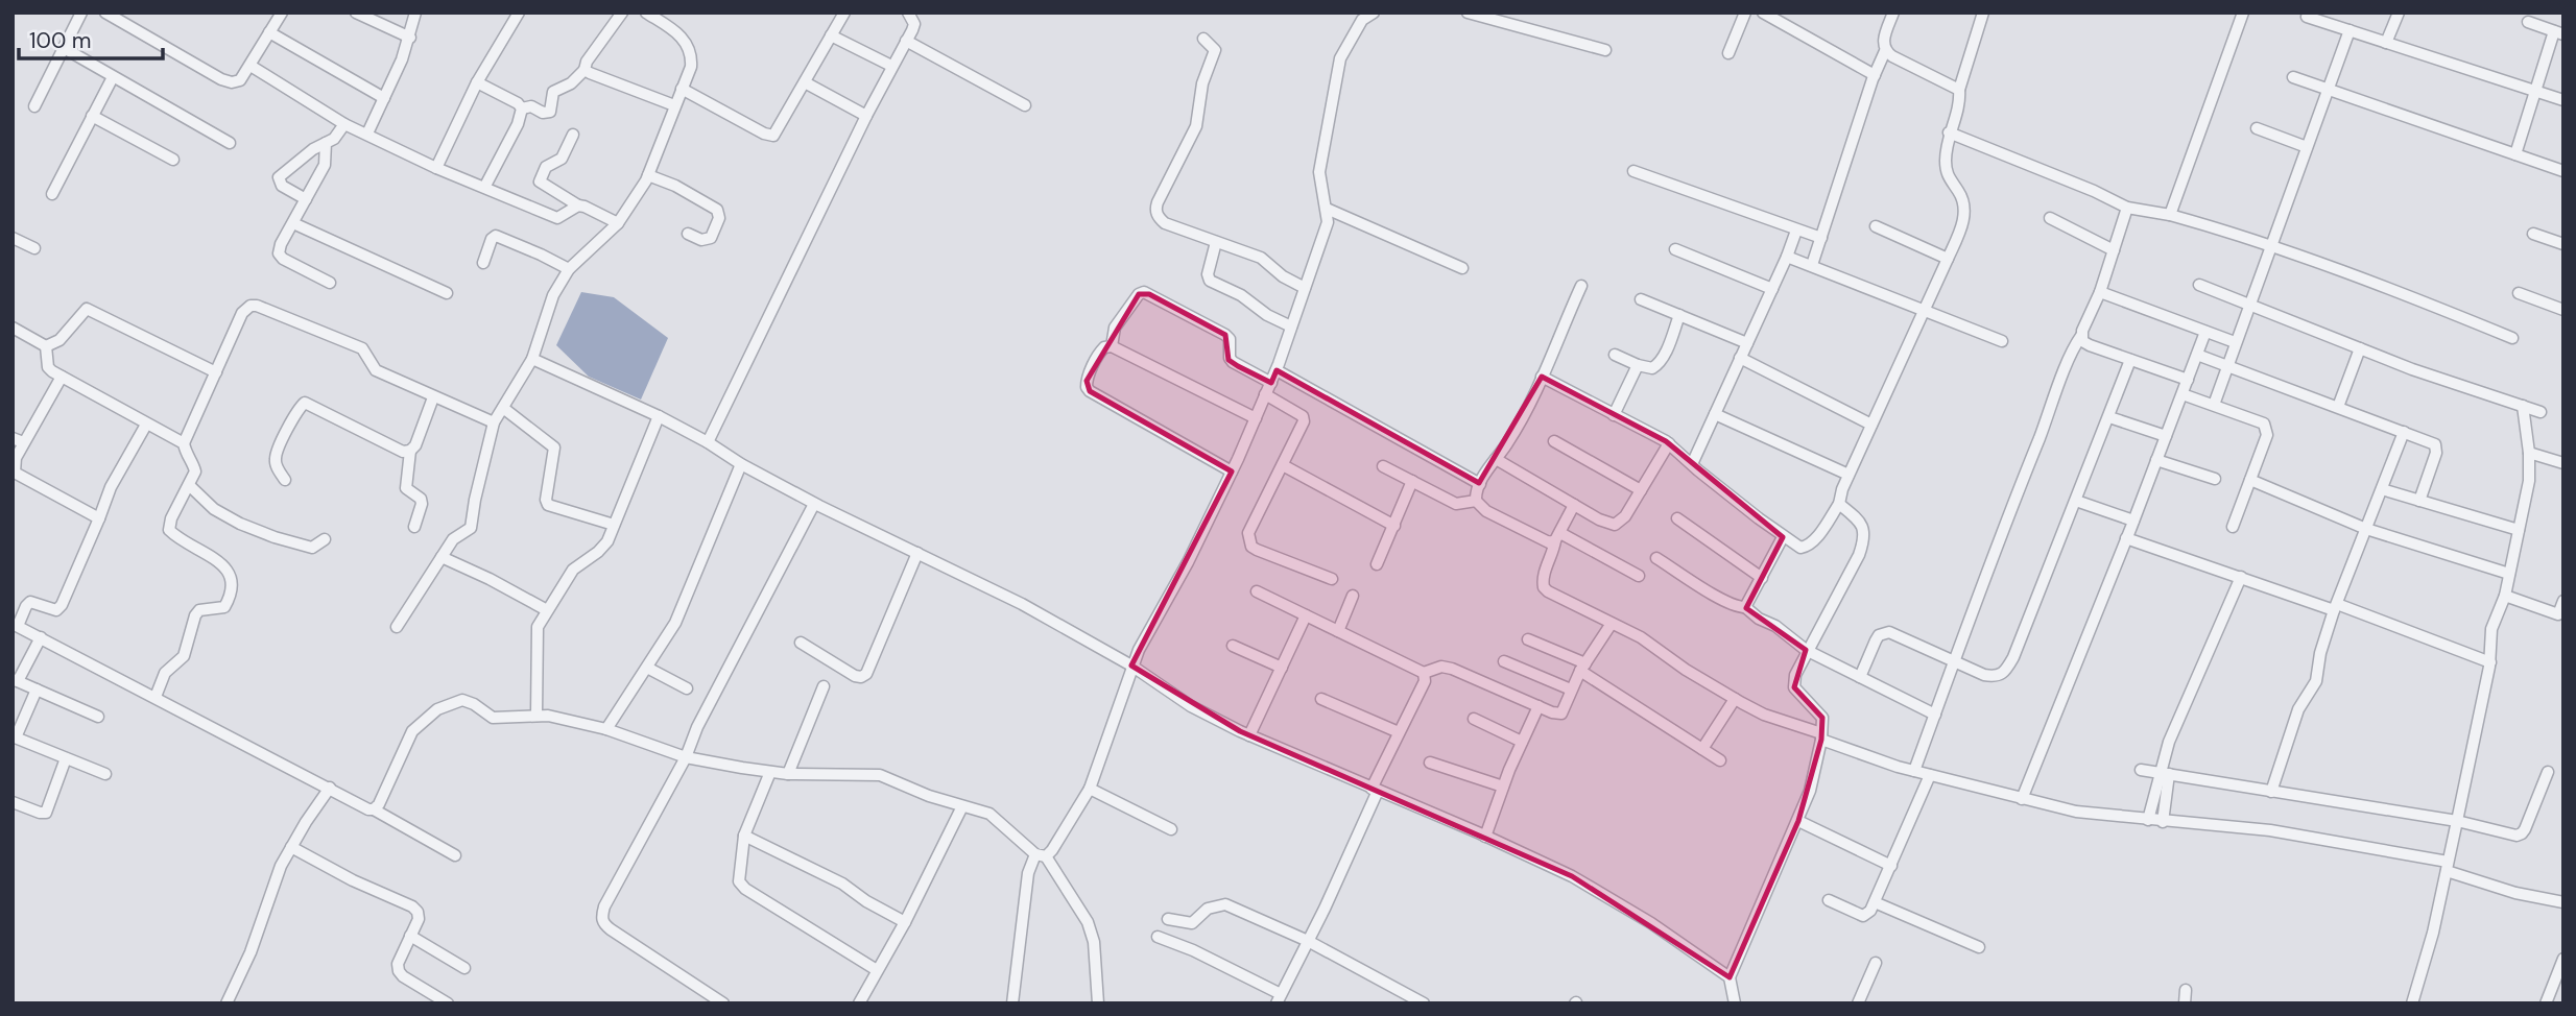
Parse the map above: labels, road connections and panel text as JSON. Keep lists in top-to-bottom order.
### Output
{
  "scale_bar": "100 m"
}
